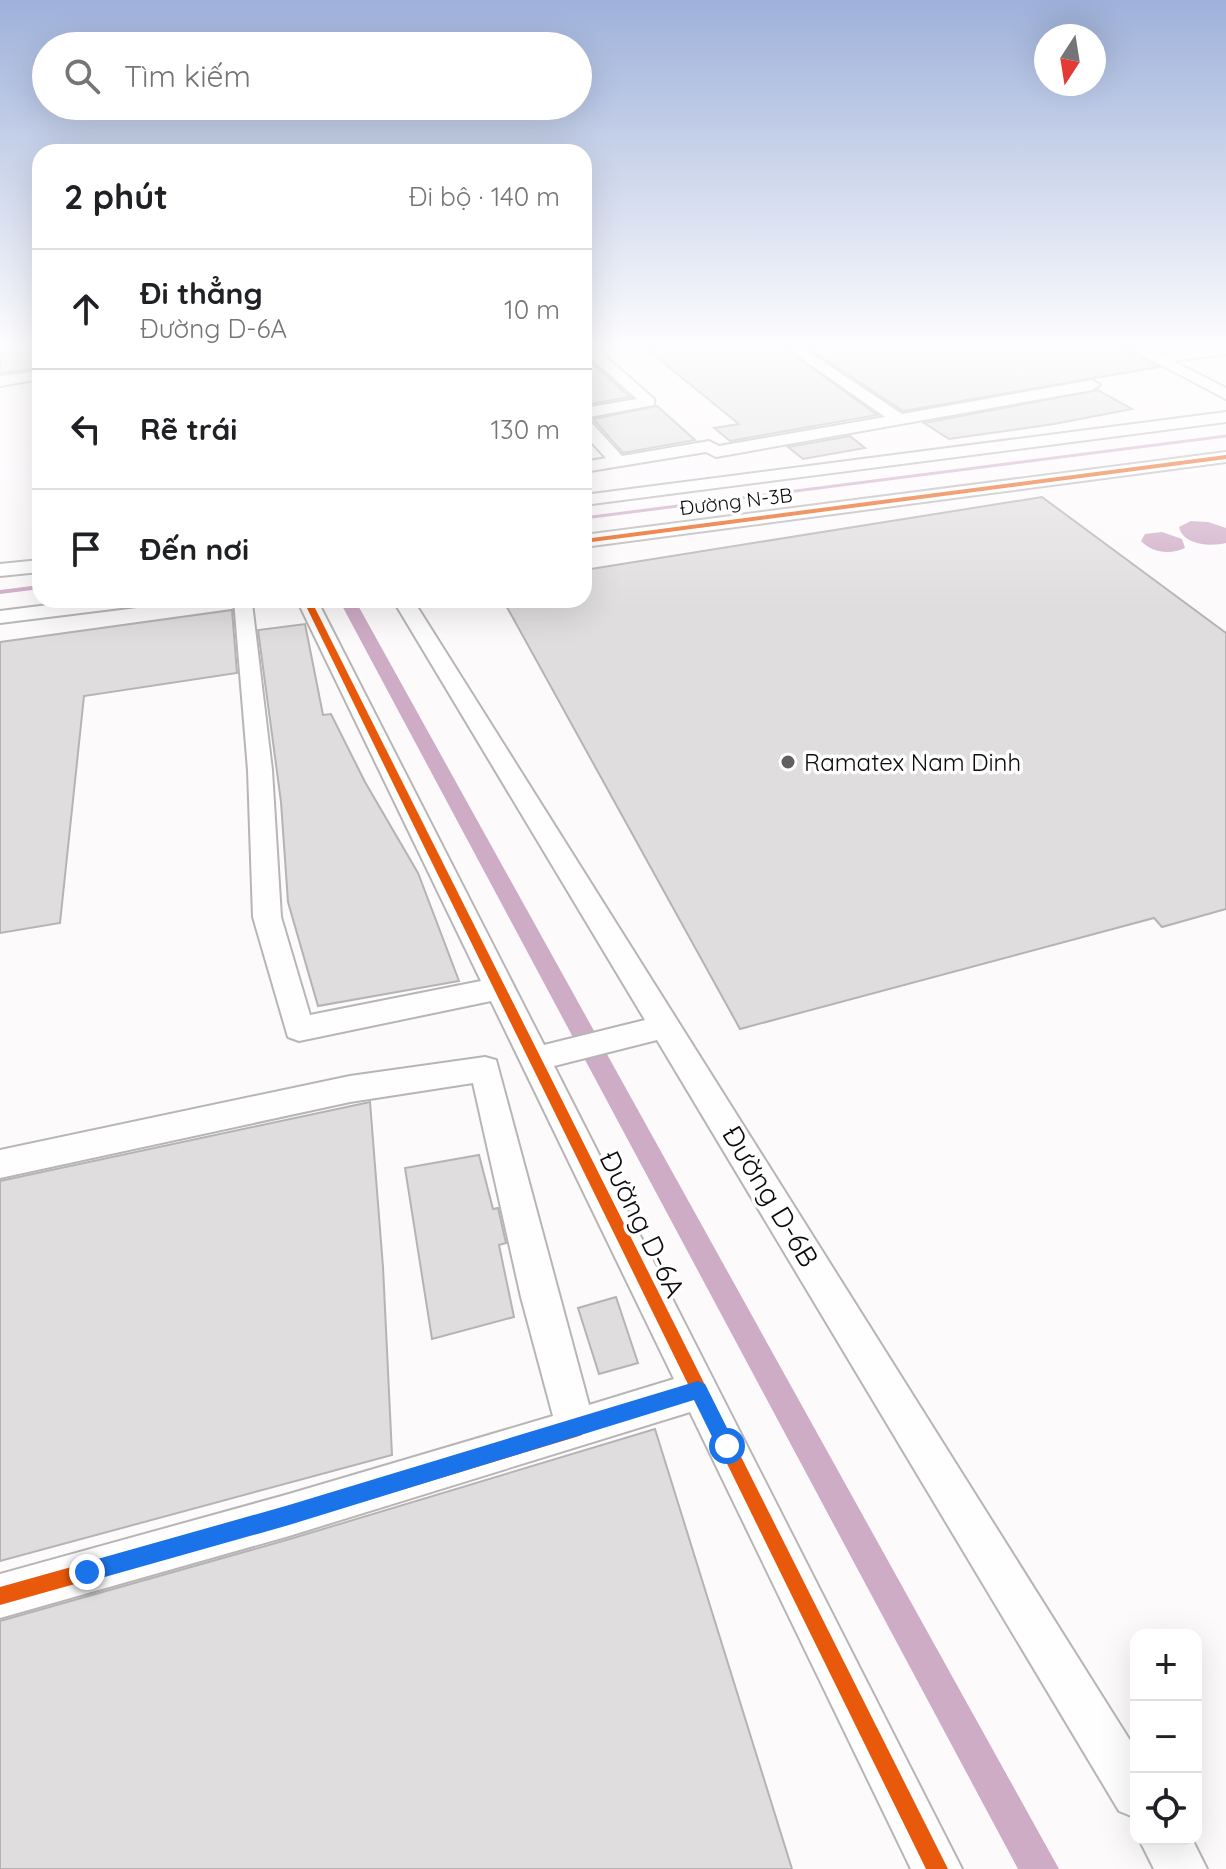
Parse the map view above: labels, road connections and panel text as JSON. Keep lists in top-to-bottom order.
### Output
{
  "streets": {
    "street": ["Đường N-3B", "Đường D-6B", "Đường D-6A"]
  },
  "places": ["Ramatex Nam Dinh"],
  "north": "bottom",
  "page": {
    "search": "Tìm kiếm",
    "heading": ["2 phút", "Đi bộ · 140 m"],
    "list": [
      ["Đi thẳng", "Đường D-6A", "10 m"],
      ["Rẽ trái", "130 m"],
      "Đến nơi"
    ],
    "map_buttons": ["+", "−"]
  }
}
